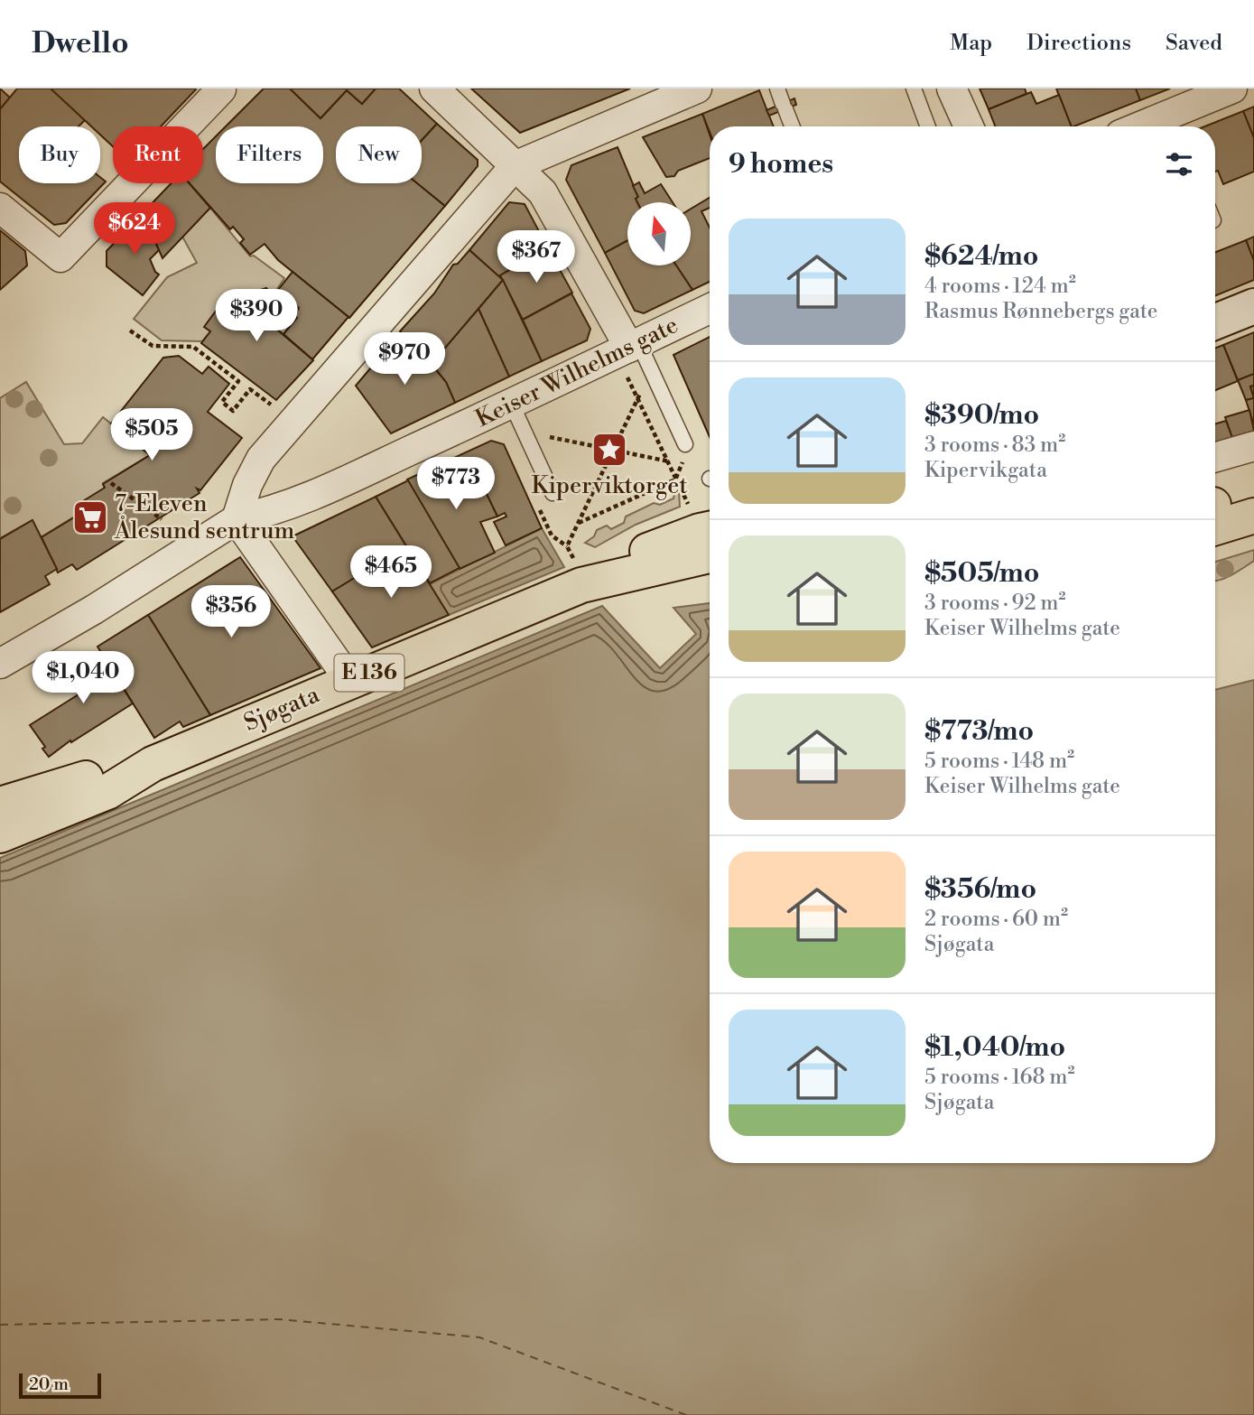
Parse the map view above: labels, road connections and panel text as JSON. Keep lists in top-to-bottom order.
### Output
{
  "streets": {
    "highway": ["E 136", "Sjøgata"],
    "street": ["Keiser Wilhelms gate"]
  },
  "crossings": [
    ["E 136", "Sjøgata"]
  ],
  "places": {
    "place": ["Kiperviktorget"],
    "supermarket": ["7-Eleven Ålesund sentrum"]
  },
  "scale_bar": "20 m",
  "north": "top",
  "page": {
    "header": "Dwello",
    "nav": ["Map", "Directions", "Saved"],
    "chip": [
      "Buy",
      "Rent",
      "Filters",
      "New"
    ],
    "heading": "9 homes",
    "price": [
      "$624",
      "$367",
      "$390",
      "$970",
      "$505",
      "$773",
      "$465",
      "$356",
      "$1,040"
    ],
    "list": [
      {
        "name": "$624/mo",
        "note": "4 rooms · 124 m² · Rasmus Rønnebergs gate"
      },
      {
        "name": "$390/mo",
        "note": "3 rooms · 83 m² · Kipervikgata"
      },
      {
        "name": "$505/mo",
        "note": "3 rooms · 92 m² · Keiser Wilhelms gate"
      },
      {
        "name": "$773/mo",
        "note": "5 rooms · 148 m² · Keiser Wilhelms gate"
      },
      {
        "name": "$356/mo",
        "note": "2 rooms · 60 m² · Sjøgata"
      },
      {
        "name": "$1,040/mo",
        "note": "5 rooms · 168 m² · Sjøgata"
      }
    ],
    "scale": "20 m"
  }
}
